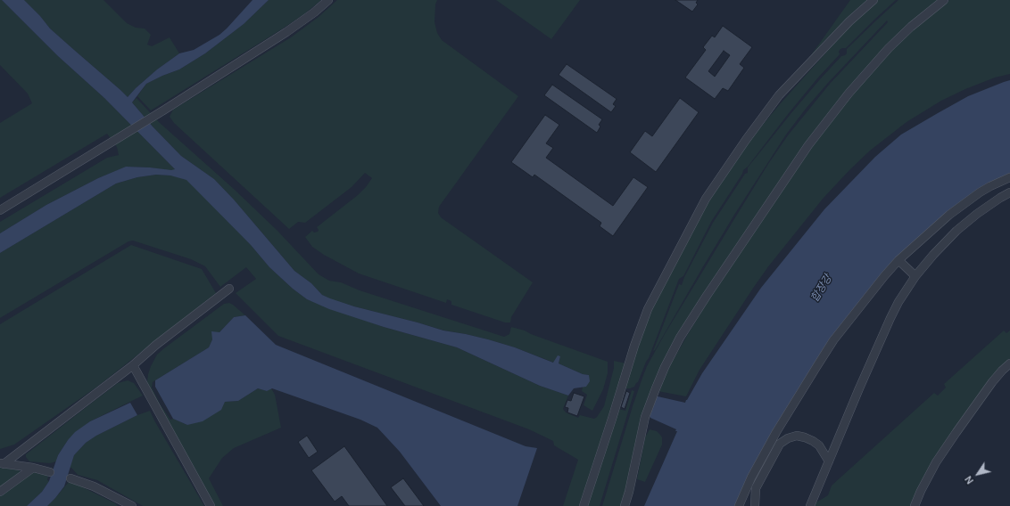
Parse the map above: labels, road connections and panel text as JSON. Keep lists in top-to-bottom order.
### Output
{
  "water": ["합장강"],
  "north": "bottom left"
}
